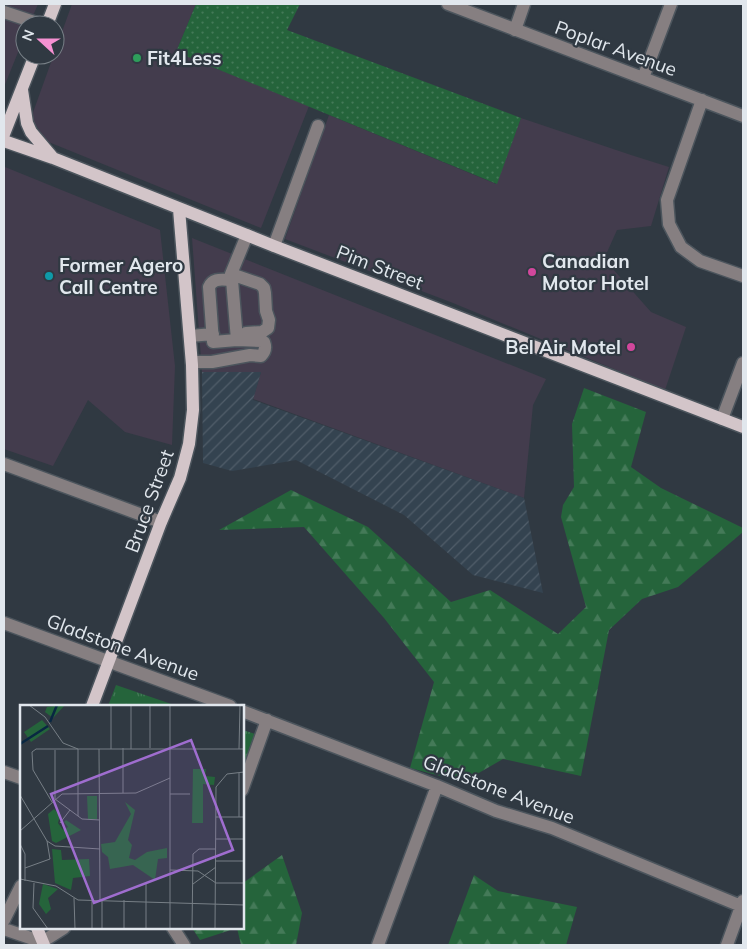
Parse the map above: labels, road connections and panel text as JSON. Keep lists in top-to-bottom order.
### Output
{
  "streets": {
    "main road": ["Pim Street", "Bruce Street"],
    "street": ["Poplar Avenue", "Gladstone Avenue"]
  },
  "crossings": [
    ["Pim Street", "Bruce Street"],
    ["Bruce Street", "Gladstone Avenue"]
  ],
  "places": [
    "Fit4Less",
    "Canadian Motor Hotel",
    "Former Agero Call Centre",
    "Bel Air Motel"
  ],
  "north": "left"
}
